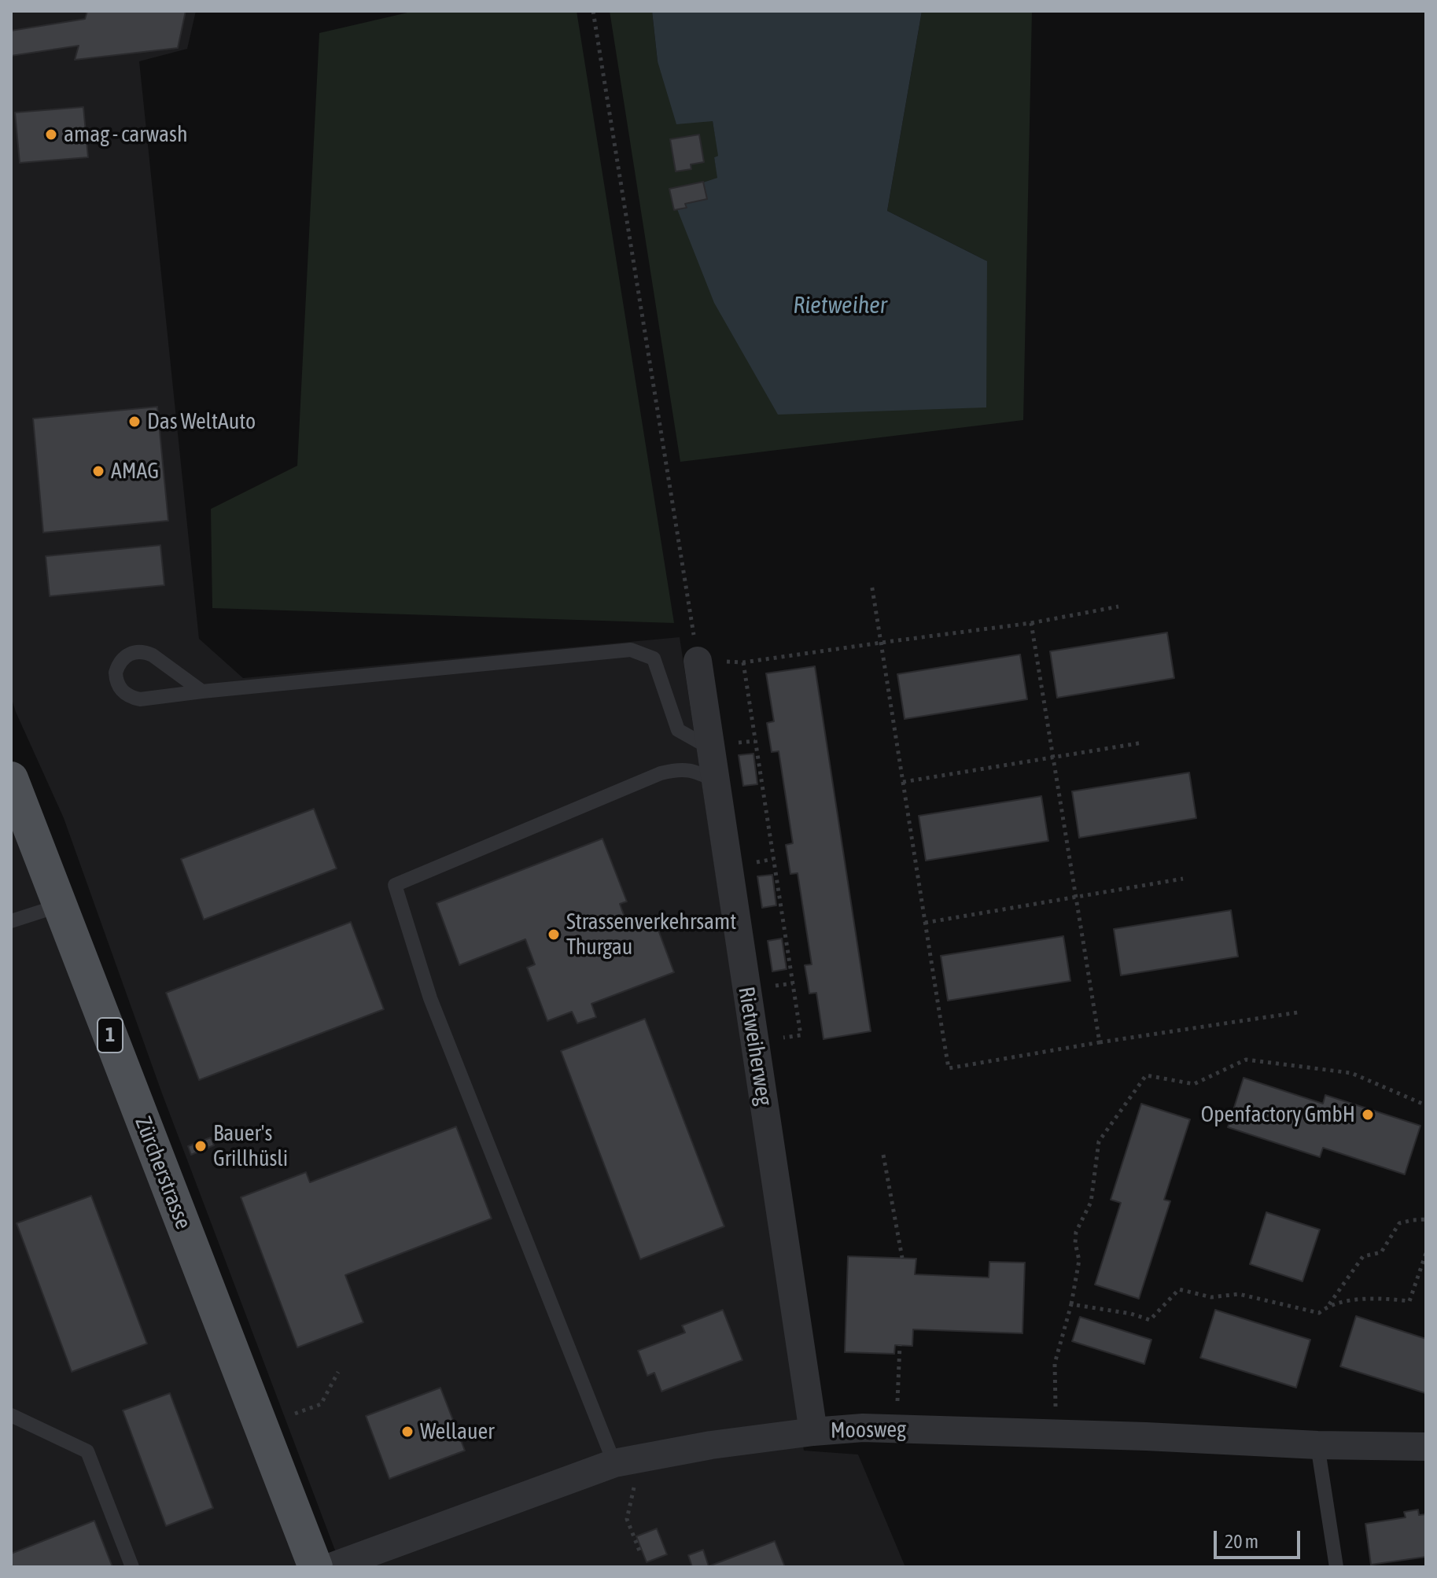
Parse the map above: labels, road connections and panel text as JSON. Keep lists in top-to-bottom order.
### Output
{
  "streets": {
    "main road": ["1", "Zürcherstrasse"],
    "street": ["Rietweiherweg", "Moosweg"]
  },
  "crossings": [
    ["Rietweiherweg", "Moosweg"]
  ],
  "water": ["Rietweiher"],
  "places": [
    "amag - carwash",
    "Das WeltAuto",
    "AMAG",
    "Strassenverkehrsamt Thurgau",
    "Openfactory GmbH",
    "Bauer's Grillhüsli",
    "Wellauer"
  ],
  "scale_bar": "20 m"
}
